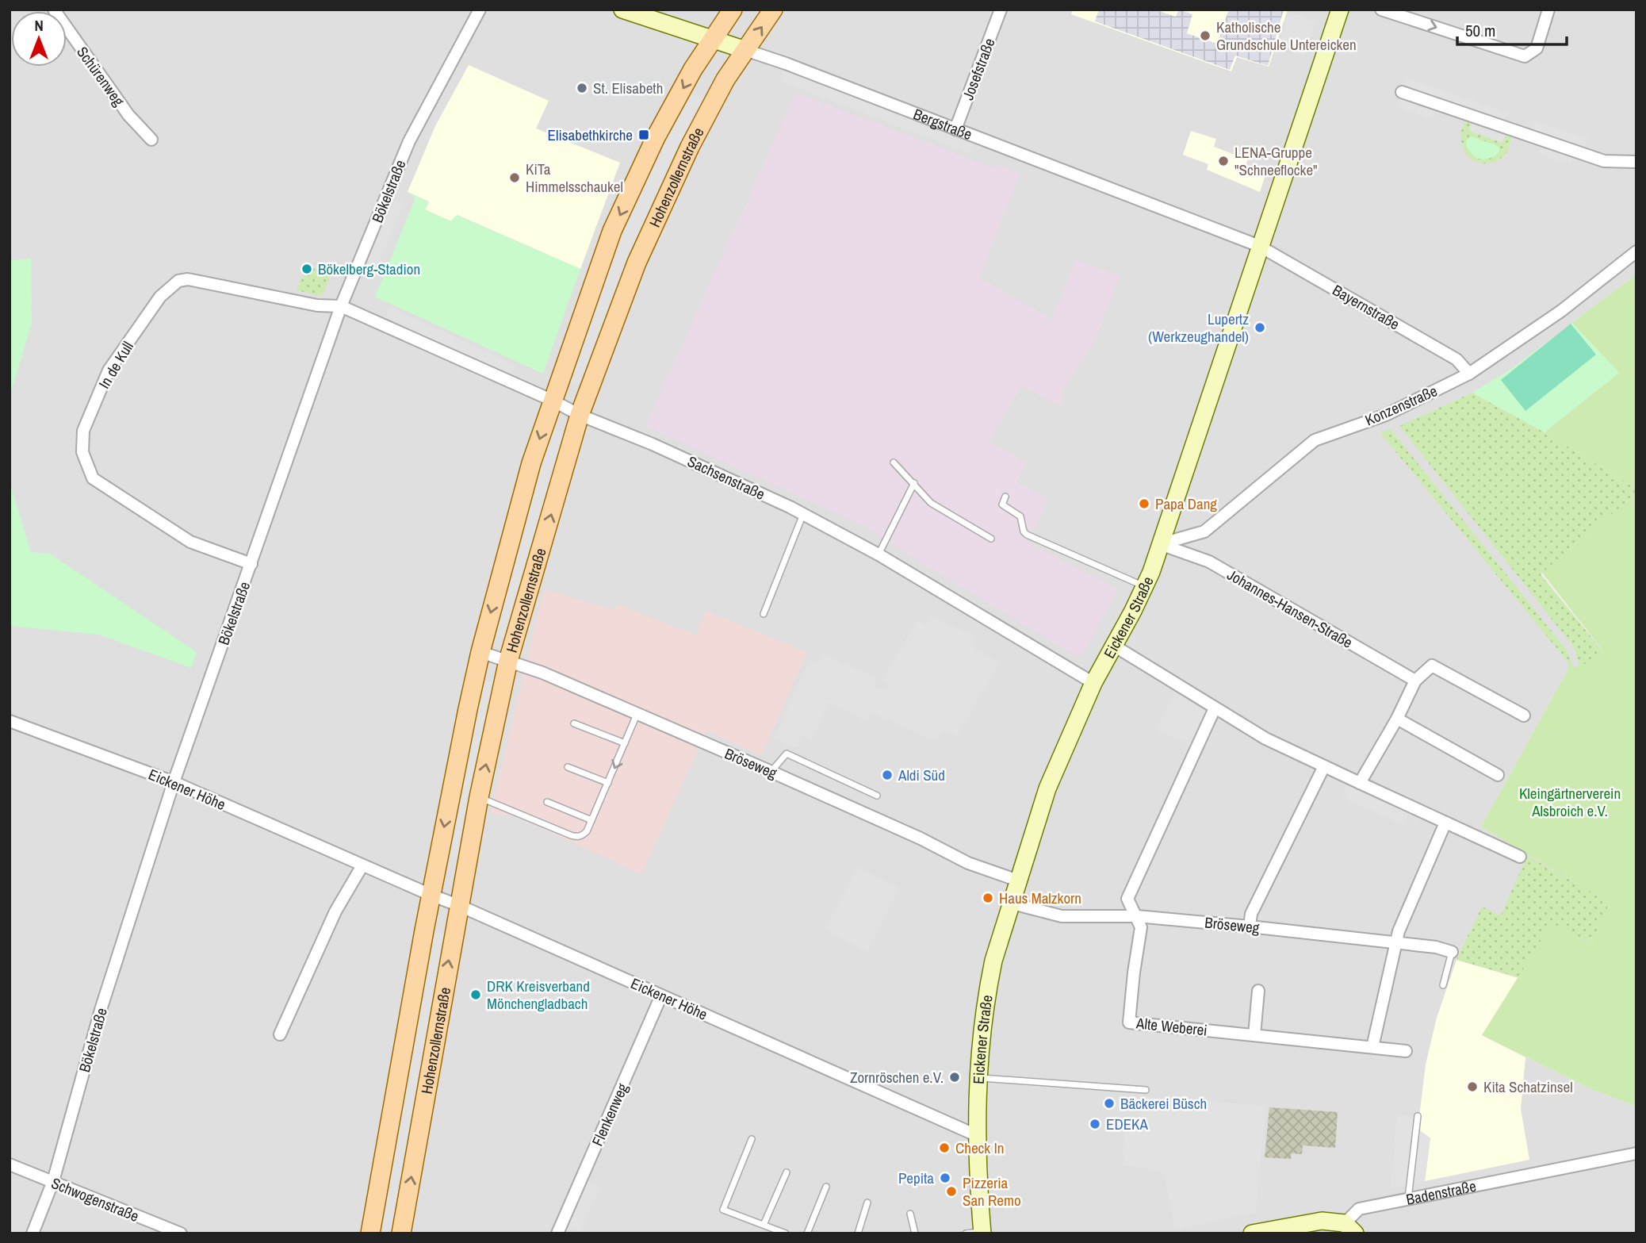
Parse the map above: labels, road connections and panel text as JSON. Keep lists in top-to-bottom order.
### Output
{
  "streets": {
    "main road": ["Hohenzollernstraße"],
    "street": [
      "Josefstraße",
      "Schürenweg",
      "Bergstraße",
      "Bökelstraße",
      "Bayernstraße",
      "In de Kull",
      "Konzenstraße",
      "Sachsenstraße",
      "Johannes-Hansen-Straße",
      "Eickener Straße",
      "Bröseweg",
      "Eickener Höhe",
      "Alte Weberei",
      "Flenkenweg",
      "Badenstraße",
      "Schwogenstraße"
    ]
  },
  "crossings": [
    ["Josefstraße", "Bergstraße"],
    ["Bergstraße", "Hohenzollernstraße"],
    ["Bergstraße", "Bayernstraße"],
    ["Bergstraße", "Eickener Straße"],
    ["Hohenzollernstraße", "Sachsenstraße"],
    ["Hohenzollernstraße", "Bröseweg"],
    ["Hohenzollernstraße", "Eickener Höhe"],
    ["Bökelstraße", "In de Kull"],
    ["Bökelstraße", "Sachsenstraße"],
    ["Bökelstraße", "Eickener Höhe"],
    ["Bökelstraße", "Schwogenstraße"],
    ["Bayernstraße", "Konzenstraße"],
    ["Bayernstraße", "Eickener Straße"],
    ["In de Kull", "Sachsenstraße"],
    ["Konzenstraße", "Johannes-Hansen-Straße"],
    ["Konzenstraße", "Eickener Straße"],
    ["Sachsenstraße", "Eickener Straße"],
    ["Johannes-Hansen-Straße", "Eickener Straße"],
    ["Eickener Straße", "Bröseweg"],
    ["Eickener Straße", "Eickener Höhe"],
    ["Bröseweg", "Alte Weberei"],
    ["Eickener Höhe", "Flenkenweg"]
  ],
  "parks": ["Kleingärtnerverein Alsbroich e.V."],
  "places": {
    "other": [
      "Katholische Grundschule Untereicken",
      "St. Elisabeth",
      "LENA-Gruppe \"Schneeflocke\"",
      "KiTa Himmelsschaukel",
      "Bökelberg-Stadion",
      "Lupertz (Werkzeughandel)",
      "Papa Dang",
      "Aldi Süd",
      "Haus Malzkorn",
      "DRK Kreisverband Mönchengladbach",
      "Zornröschen e.V.",
      "Kita Schatzinsel",
      "Bäckerei Büsch",
      "EDEKA",
      "Check In",
      "Pepita",
      "Pizzeria San Remo"
    ],
    "transit": ["Elisabethkirche"]
  },
  "scale_bar": "50 m",
  "north": "top"
}
